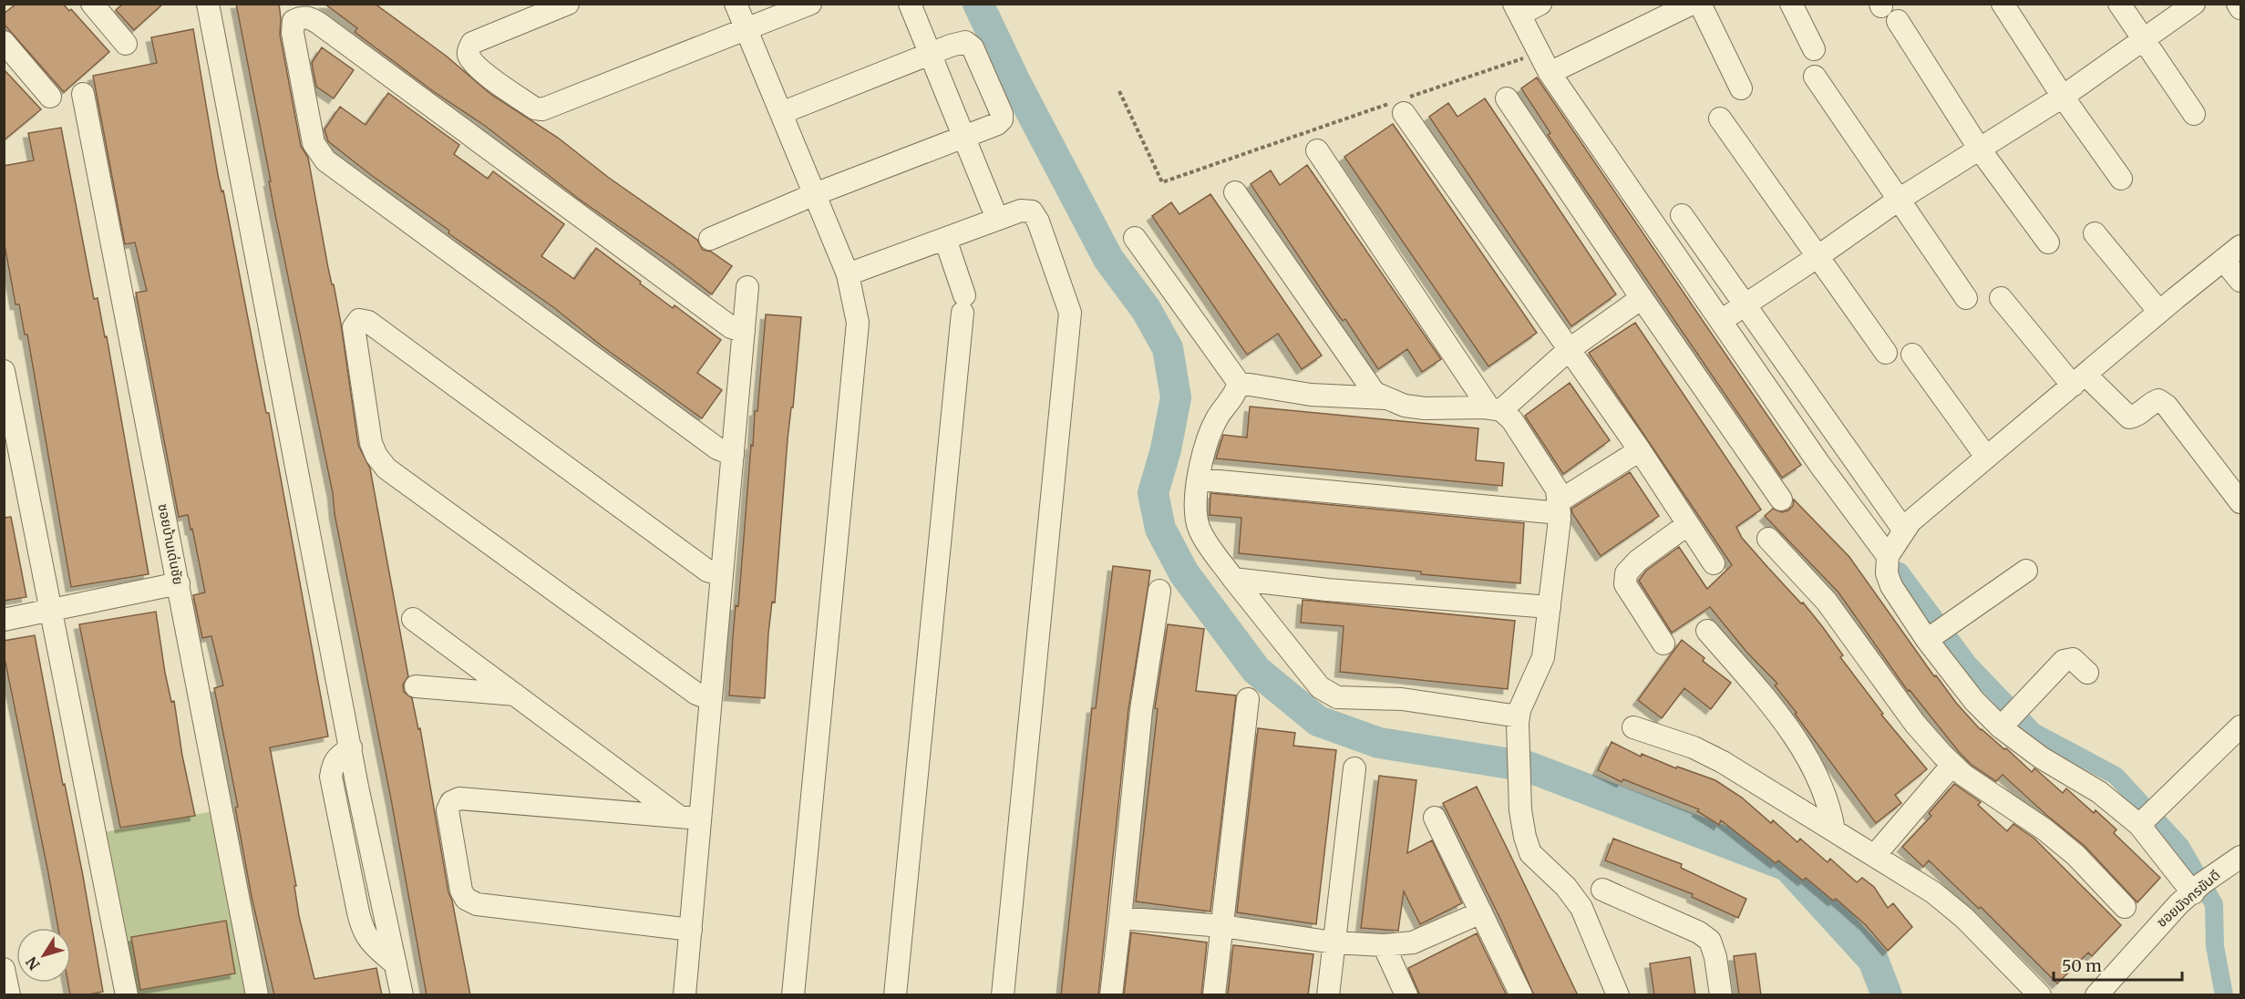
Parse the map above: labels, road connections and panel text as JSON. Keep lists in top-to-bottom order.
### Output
{
  "streets": {
    "street": ["ซอยบ้านเด่นชัย", "ซอยมังกรขันดี"]
  },
  "scale_bar": "50 m",
  "north": "bottom left"
}
